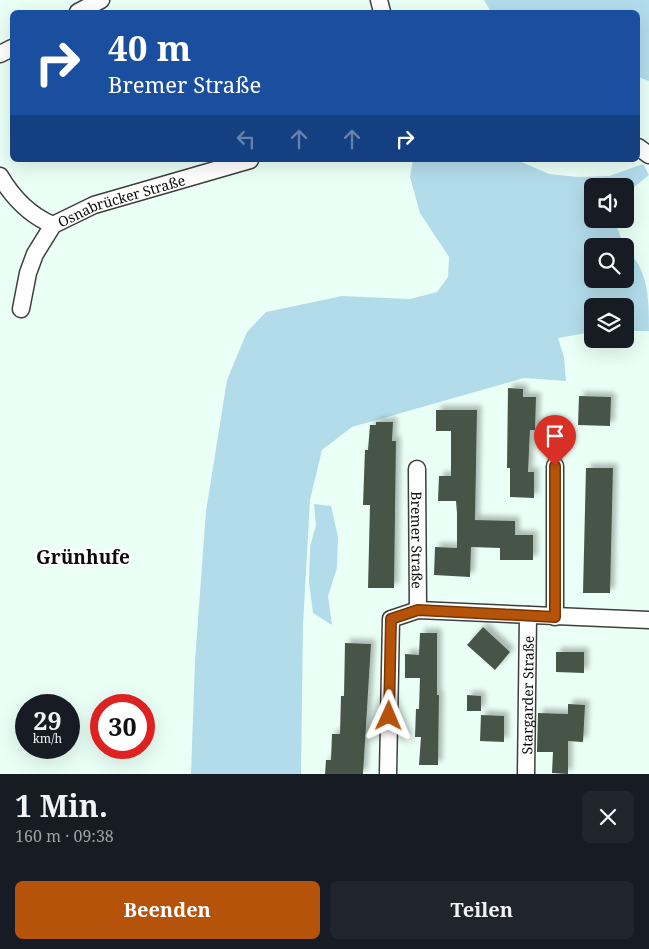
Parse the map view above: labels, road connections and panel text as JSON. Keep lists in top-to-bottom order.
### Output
{
  "streets": {
    "street": ["Osnabrücker Straße", "Bremer Straße", "Stargarder Straße"]
  },
  "districts": ["Grünhufe"],
  "page": {
    "turn": ["40 m", "Bremer Straße"],
    "speed": "29 km/h",
    "limit": "30",
    "heading": ["1 Min.", "160 m · 09:38"],
    "buttons": ["Beenden", "Teilen"]
  }
}
